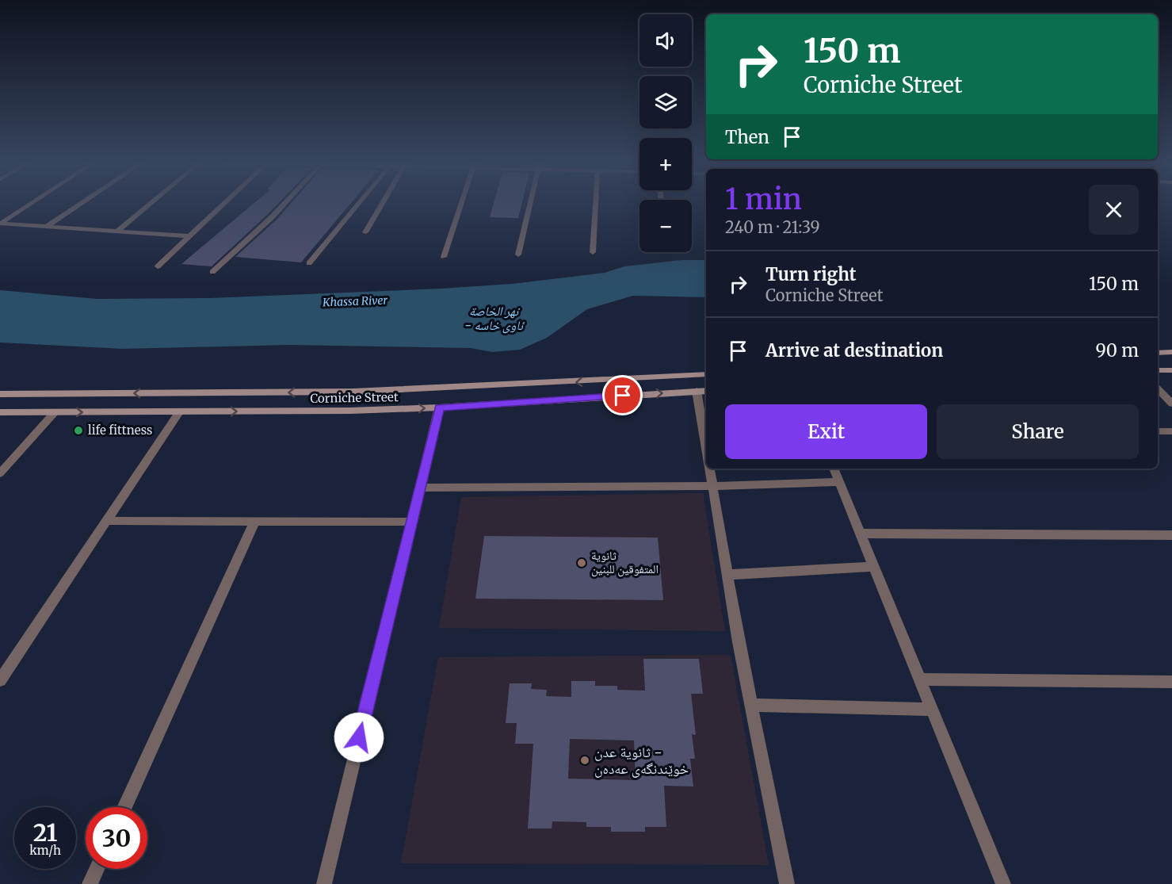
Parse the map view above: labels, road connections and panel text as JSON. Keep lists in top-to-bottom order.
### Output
{
  "streets": {
    "main road": ["Corniche Street"]
  },
  "water": ["Khassa River", "نهر الخاصة - ئاوی خاسە"],
  "places": ["life fittness", "ثانوية المتفوقين للبنين", "ثانوية عدن - خوێندنگەی عەدەن"],
  "page": {
    "map_buttons": ["+", "−"],
    "turn": ["150 m", "Corniche Street"],
    "then": "Then",
    "heading": ["1 min", "240 m · 21:39"],
    "list": [
      {
        "name": "Turn right",
        "note": "Corniche Street",
        "value": "150 m"
      },
      {
        "name": "Arrive at destination",
        "value": "90 m"
      }
    ],
    "buttons": ["Exit", "Share"],
    "speed": "21 km/h",
    "limit": "30"
  }
}
